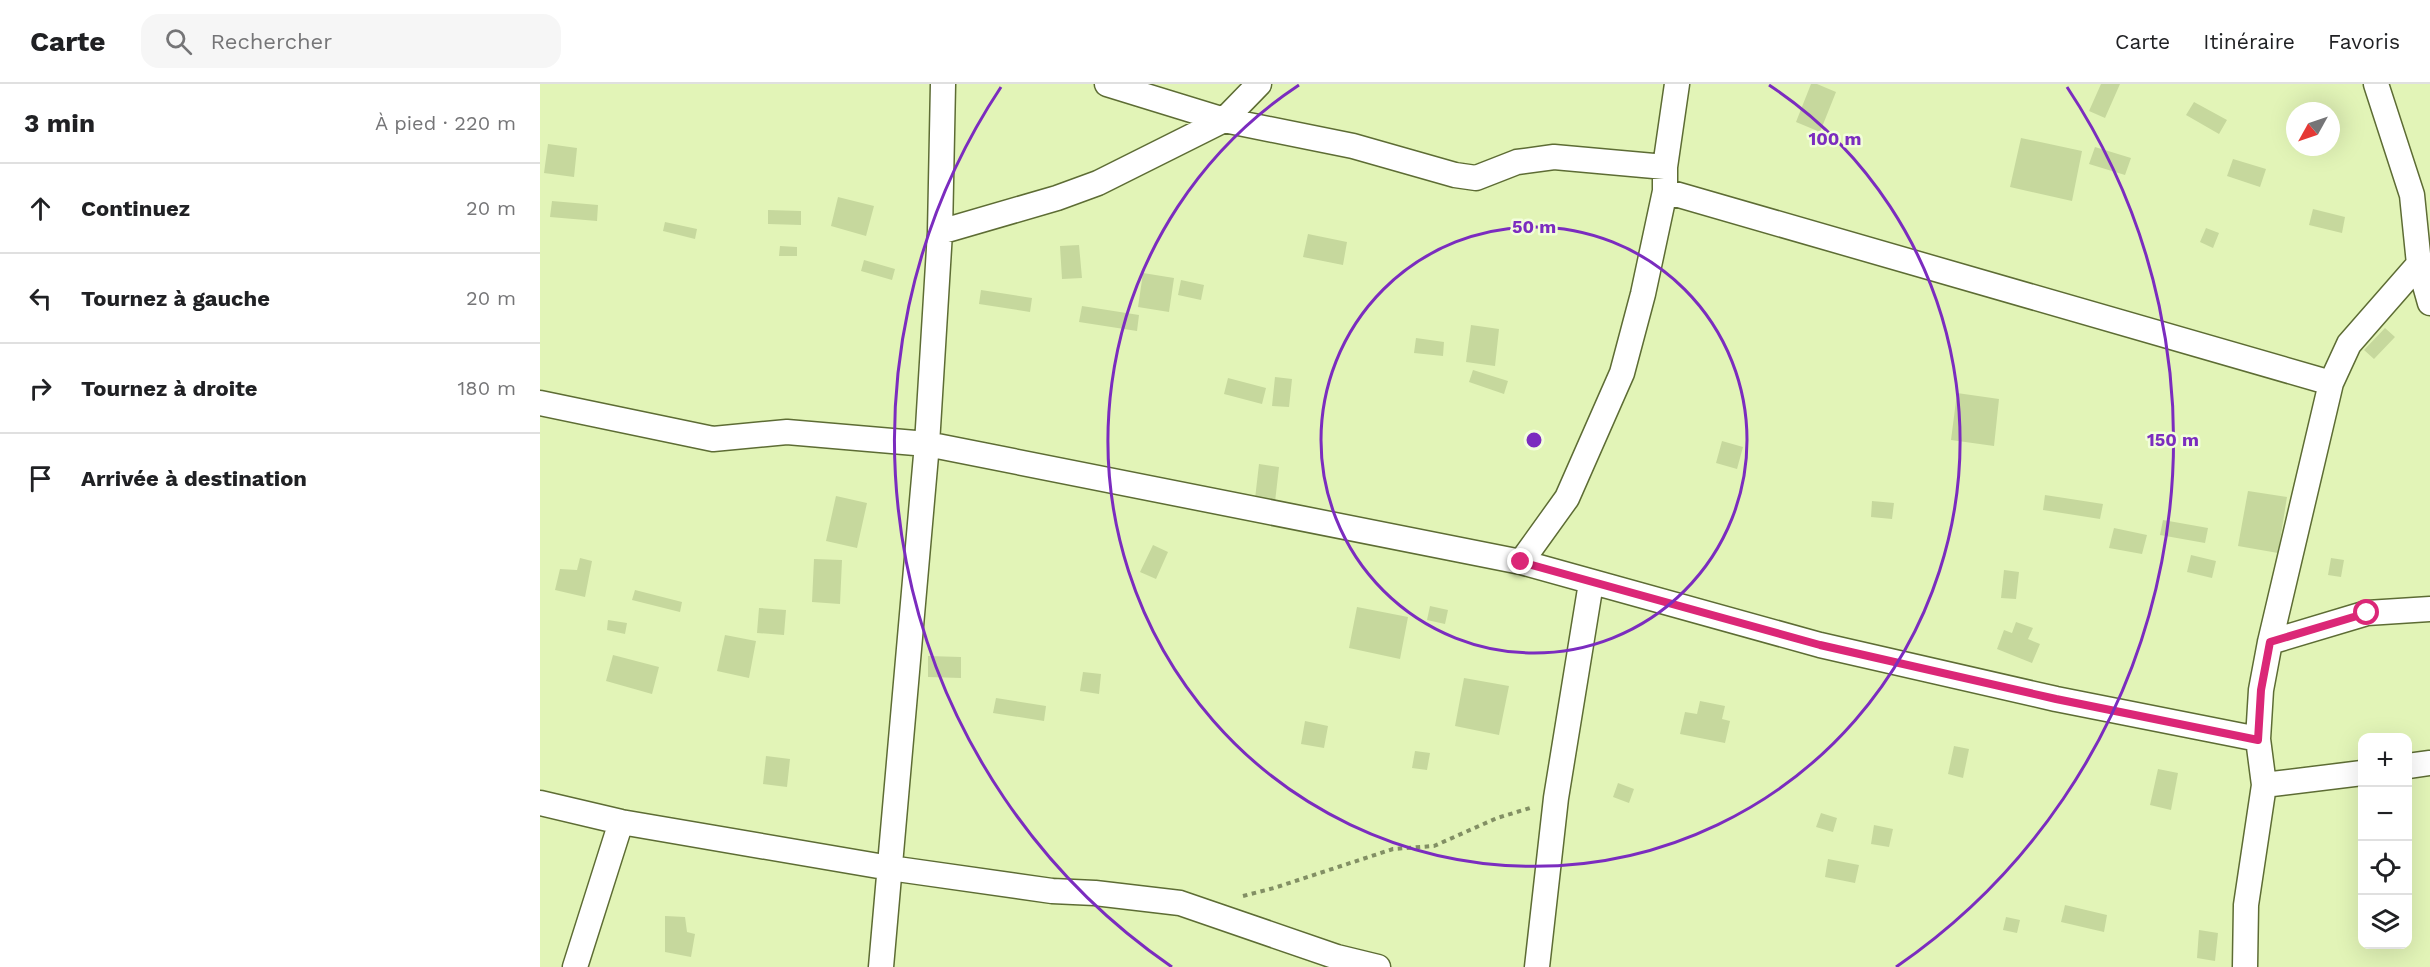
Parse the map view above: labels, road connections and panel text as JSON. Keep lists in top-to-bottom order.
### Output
{
  "north": "bottom left",
  "page": {
    "header": "Carte",
    "search": "Rechercher",
    "nav": ["Carte", "Itinéraire", "Favoris"],
    "heading": ["3 min", "À pied · 220 m"],
    "list": [
      ["Continuez", "20 m"],
      ["Tournez à gauche", "20 m"],
      ["Tournez à droite", "180 m"],
      "Arrivée à destination"
    ],
    "map_buttons": ["+", "−"]
  },
  "rings": ["100 m", "50 m", "150 m"]
}
